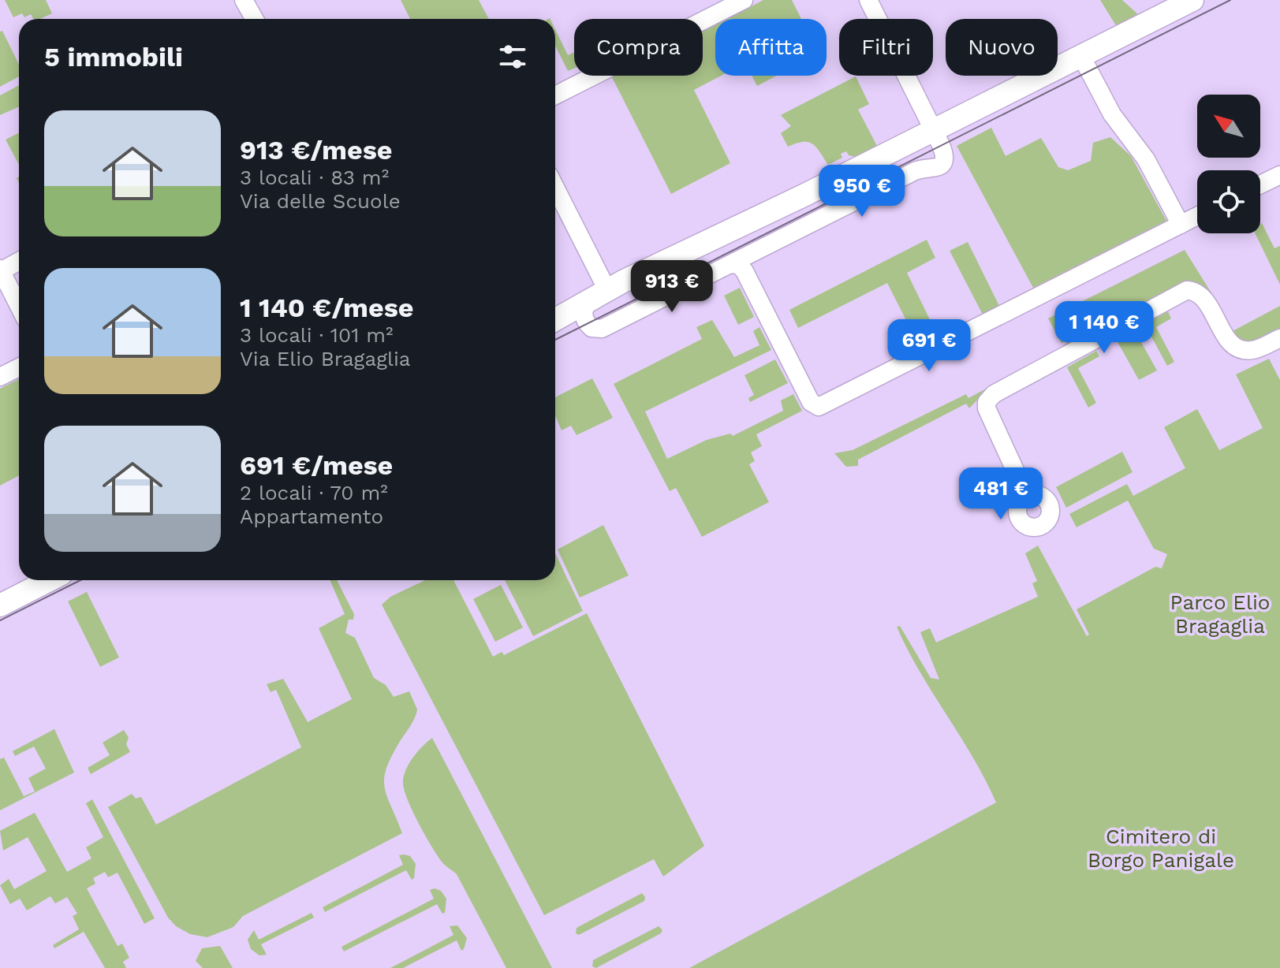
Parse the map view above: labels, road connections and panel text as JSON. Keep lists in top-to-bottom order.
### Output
{
  "parks": ["Parco Elio Bragaglia", "Cimitero di Borgo Panigale"],
  "north": "top left",
  "page": {
    "chip": [
      "Compra",
      "Affitta",
      "Filtri",
      "Nuovo"
    ],
    "heading": "5 immobili",
    "list": [
      {
        "name": "913 €/mese",
        "note": "3 locali · 83 m² · Via delle Scuole"
      },
      {
        "name": "1 140 €/mese",
        "note": "3 locali · 101 m² · Via Elio Bragaglia"
      },
      {
        "name": "691 €/mese",
        "note": "2 locali · 70 m² · Appartamento"
      }
    ],
    "price": [
      "950 €",
      "913 €",
      "1 140 €",
      "691 €",
      "481 €"
    ]
  }
}
